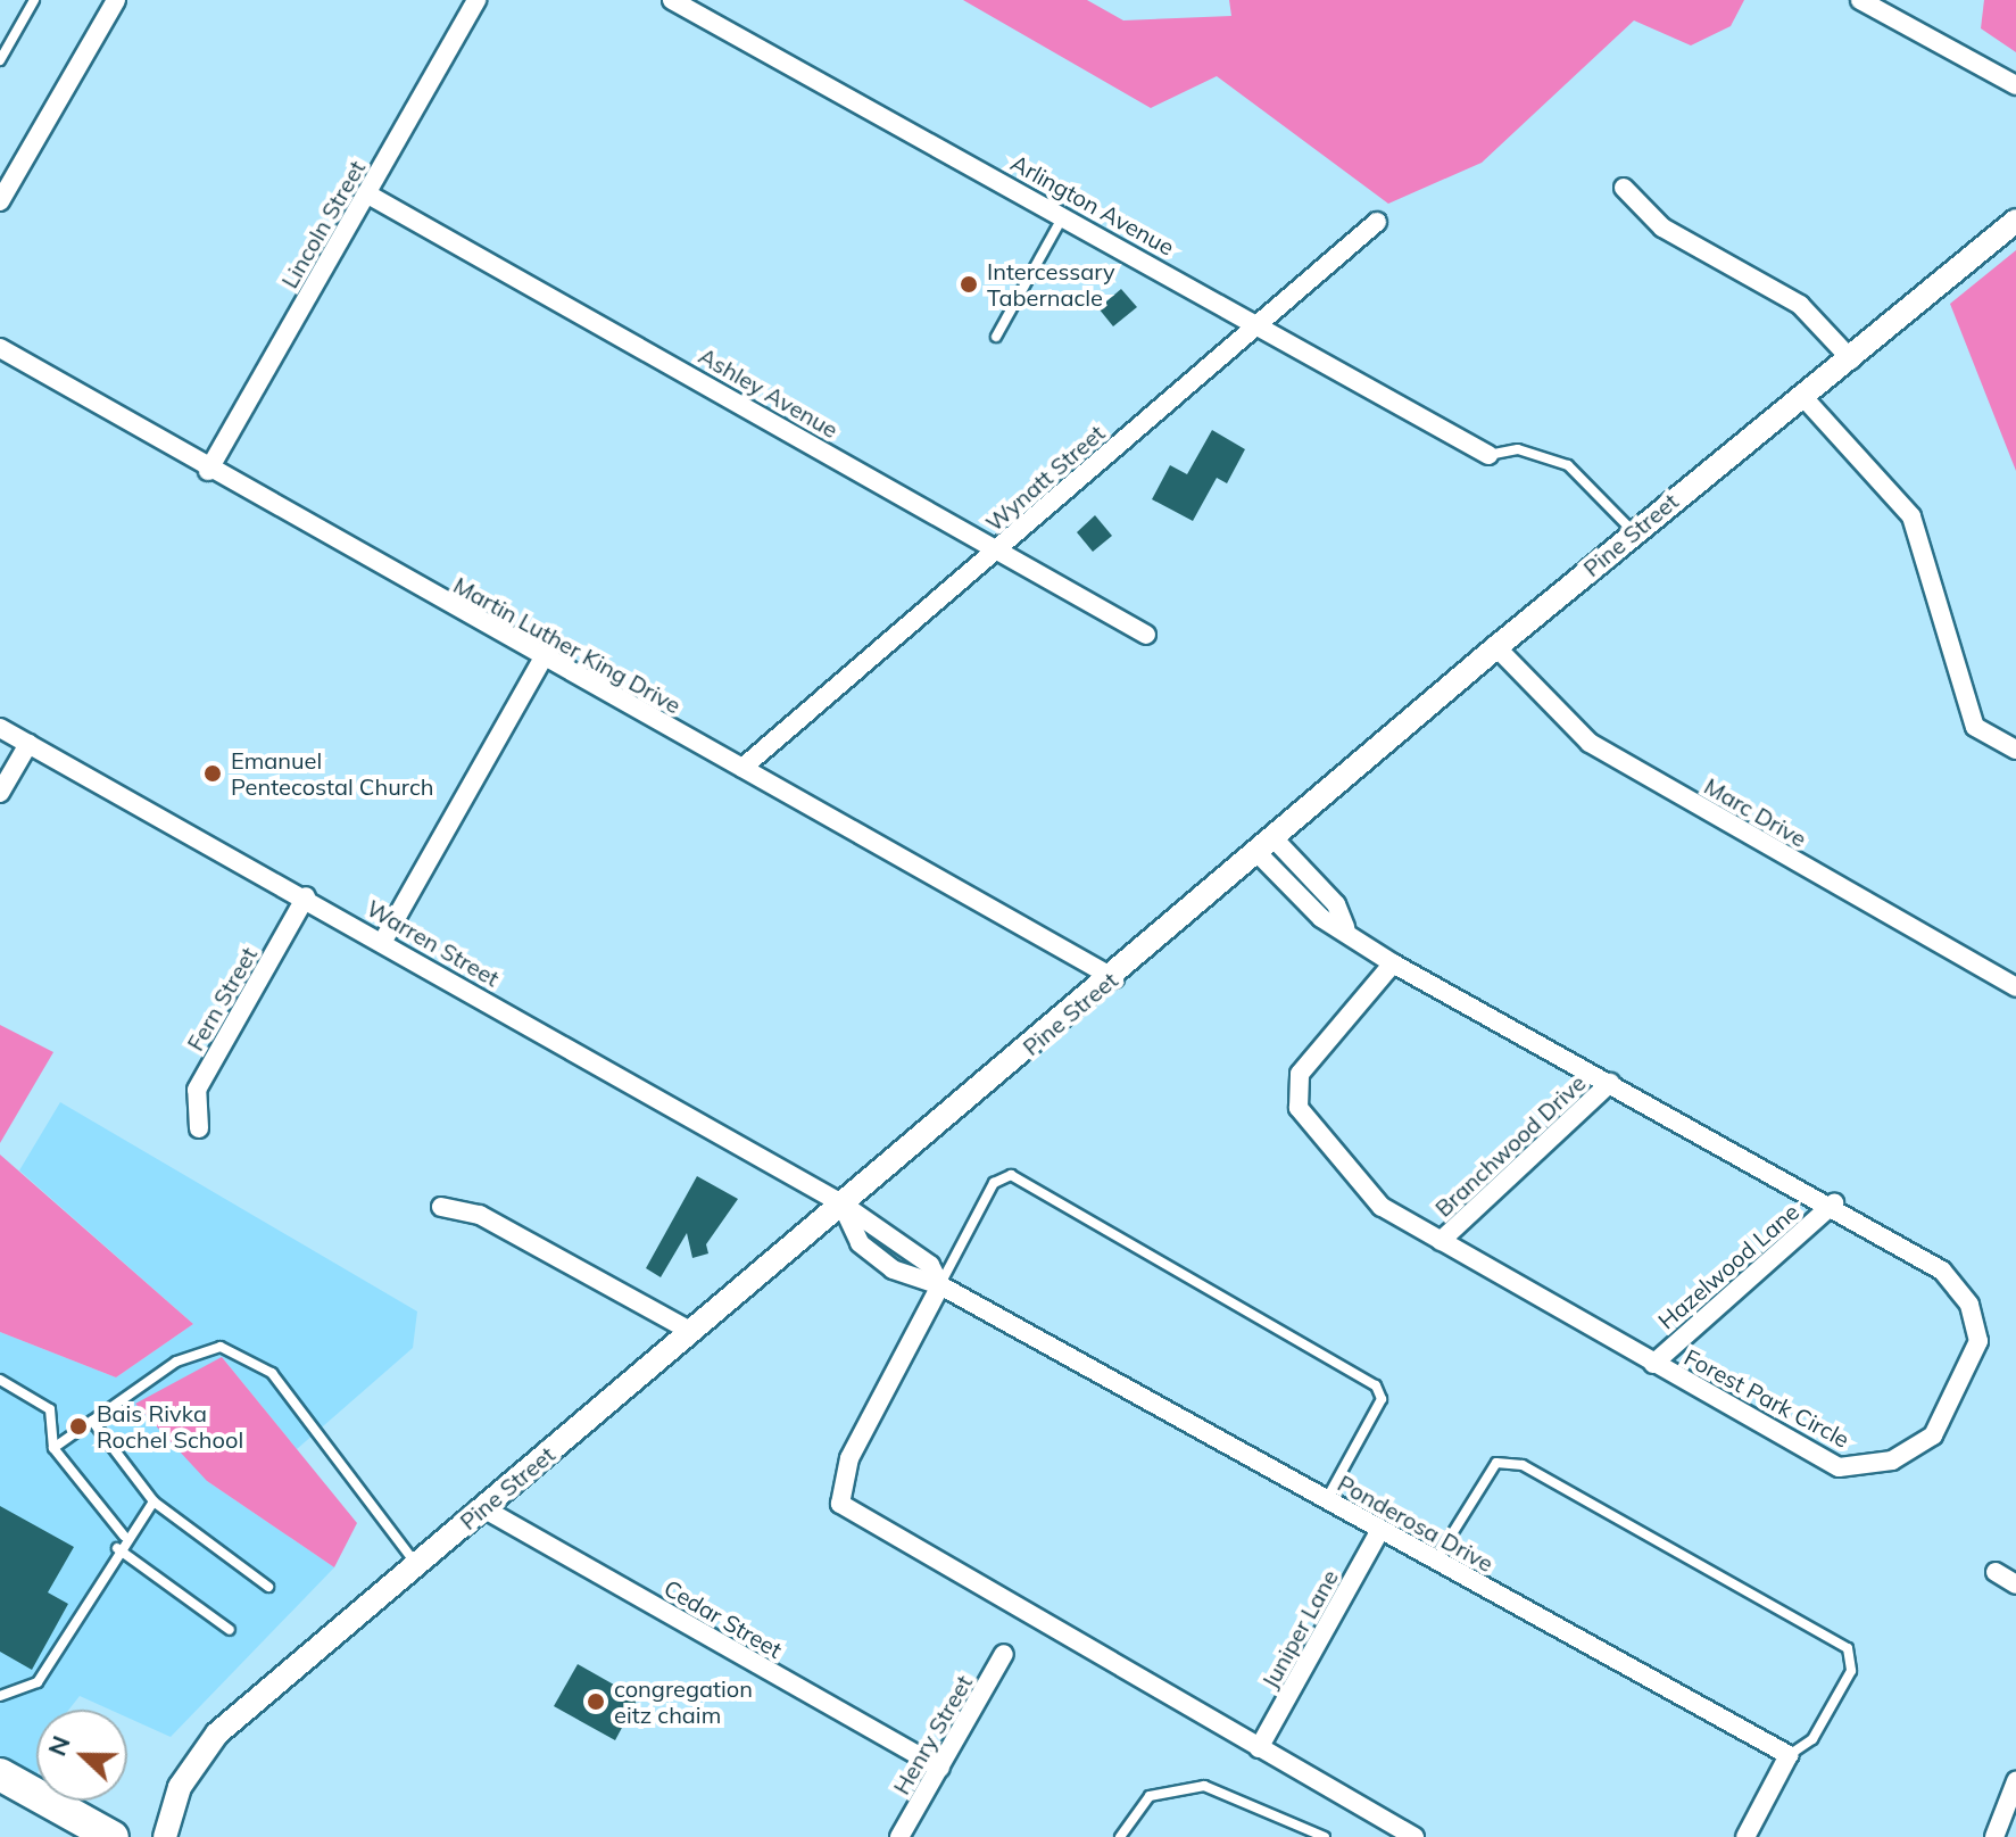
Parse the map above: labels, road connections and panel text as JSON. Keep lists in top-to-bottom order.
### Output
{
  "streets": {
    "street": [
      "Arlington Avenue",
      "Lincoln Street",
      "Ashley Avenue",
      "Wynatt Street",
      "Pine Street",
      "Martin Luther King Drive",
      "Marc Drive",
      "Warren Street",
      "Fern Street",
      "Branchwood Drive",
      "Hazelwood Lane",
      "Forest Park Circle",
      "Ponderosa Drive",
      "Cedar Street",
      "Juniper Lane",
      "Henry Street"
    ]
  },
  "crossings": [
    ["Arlington Avenue", "Wynatt Street"],
    ["Lincoln Street", "Ashley Avenue"],
    ["Lincoln Street", "Martin Luther King Drive"],
    ["Ashley Avenue", "Wynatt Street"],
    ["Wynatt Street", "Martin Luther King Drive"],
    ["Pine Street", "Martin Luther King Drive"],
    ["Pine Street", "Marc Drive"],
    ["Pine Street", "Warren Street"],
    ["Pine Street", "Forest Park Circle"],
    ["Pine Street", "Ponderosa Drive"],
    ["Pine Street", "Cedar Street"],
    ["Warren Street", "Fern Street"],
    ["Warren Street", "Ponderosa Drive"],
    ["Branchwood Drive", "Forest Park Circle"],
    ["Hazelwood Lane", "Forest Park Circle"],
    ["Ponderosa Drive", "Juniper Lane"],
    ["Cedar Street", "Henry Street"]
  ],
  "places": [
    "Intercessary Tabernacle",
    "Emanuel Pentecostal Church",
    "Bais Rivka Rochel School",
    "congregation eitz chaim"
  ],
  "north": "left"
}
